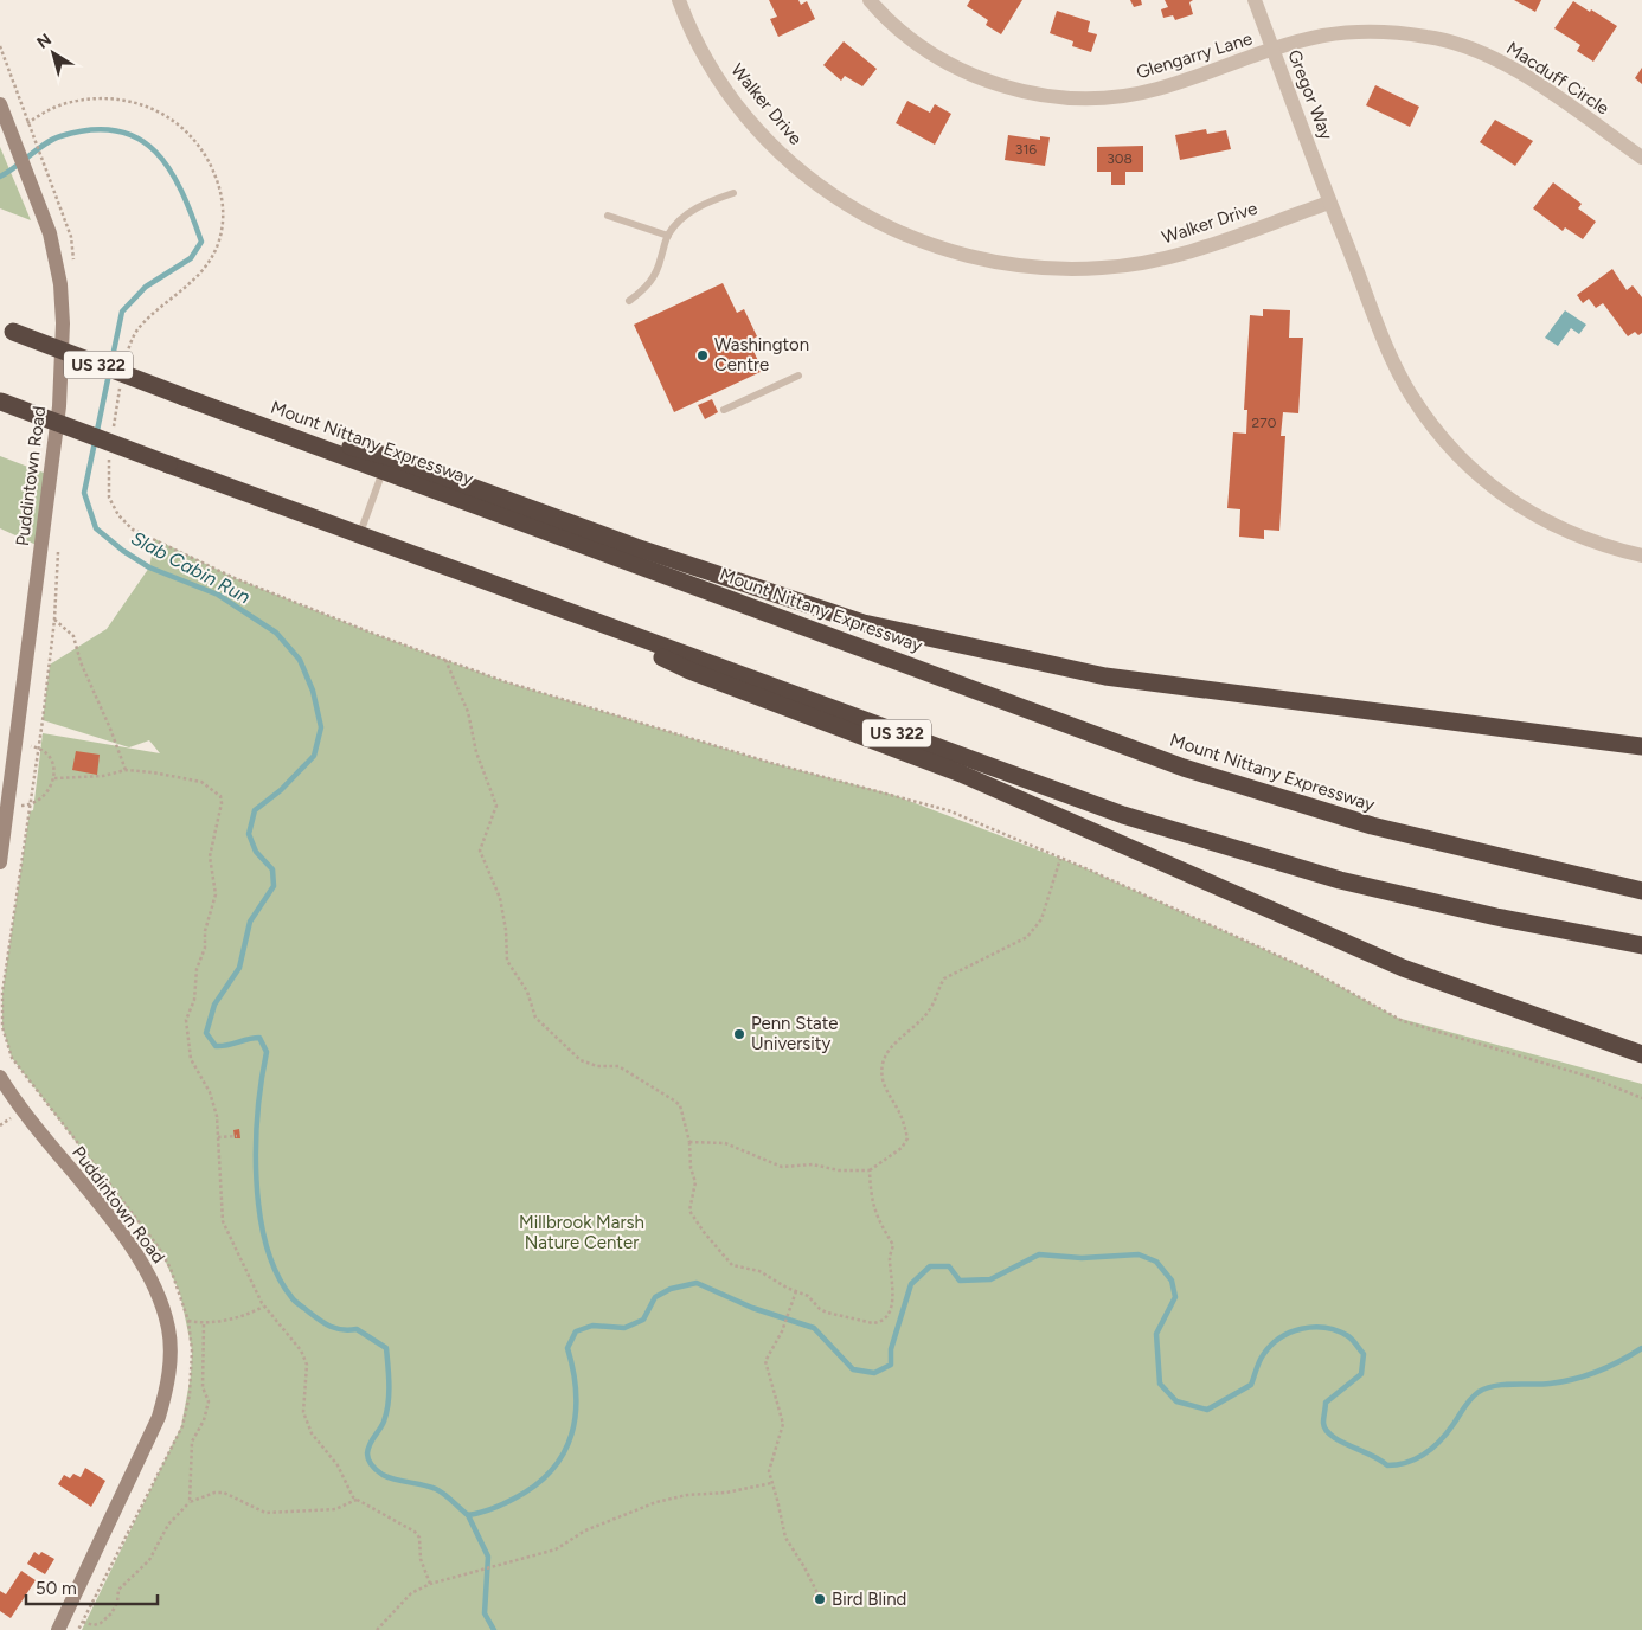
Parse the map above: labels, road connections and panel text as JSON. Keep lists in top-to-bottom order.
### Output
{
  "streets": {
    "highway": ["US 322", "Mount Nittany Expressway"],
    "street": [
      "Glengarry Lane",
      "Macduff Circle",
      "Gregor Way",
      "Walker Drive",
      "Puddintown Road"
    ]
  },
  "crossings": [
    ["Glengarry Lane", "Macduff Circle"],
    ["Glengarry Lane", "Gregor Way"],
    ["Macduff Circle", "Gregor Way"],
    ["Gregor Way", "Walker Drive"]
  ],
  "water": ["Slab Cabin Run"],
  "parks": ["Millbrook Marsh Nature Center"],
  "places": ["Washington Centre", "Penn State University", "Bird Blind"],
  "house_numbers": ["316", "308", "270"],
  "scale_bar": "50 m",
  "north": "top left"
}
